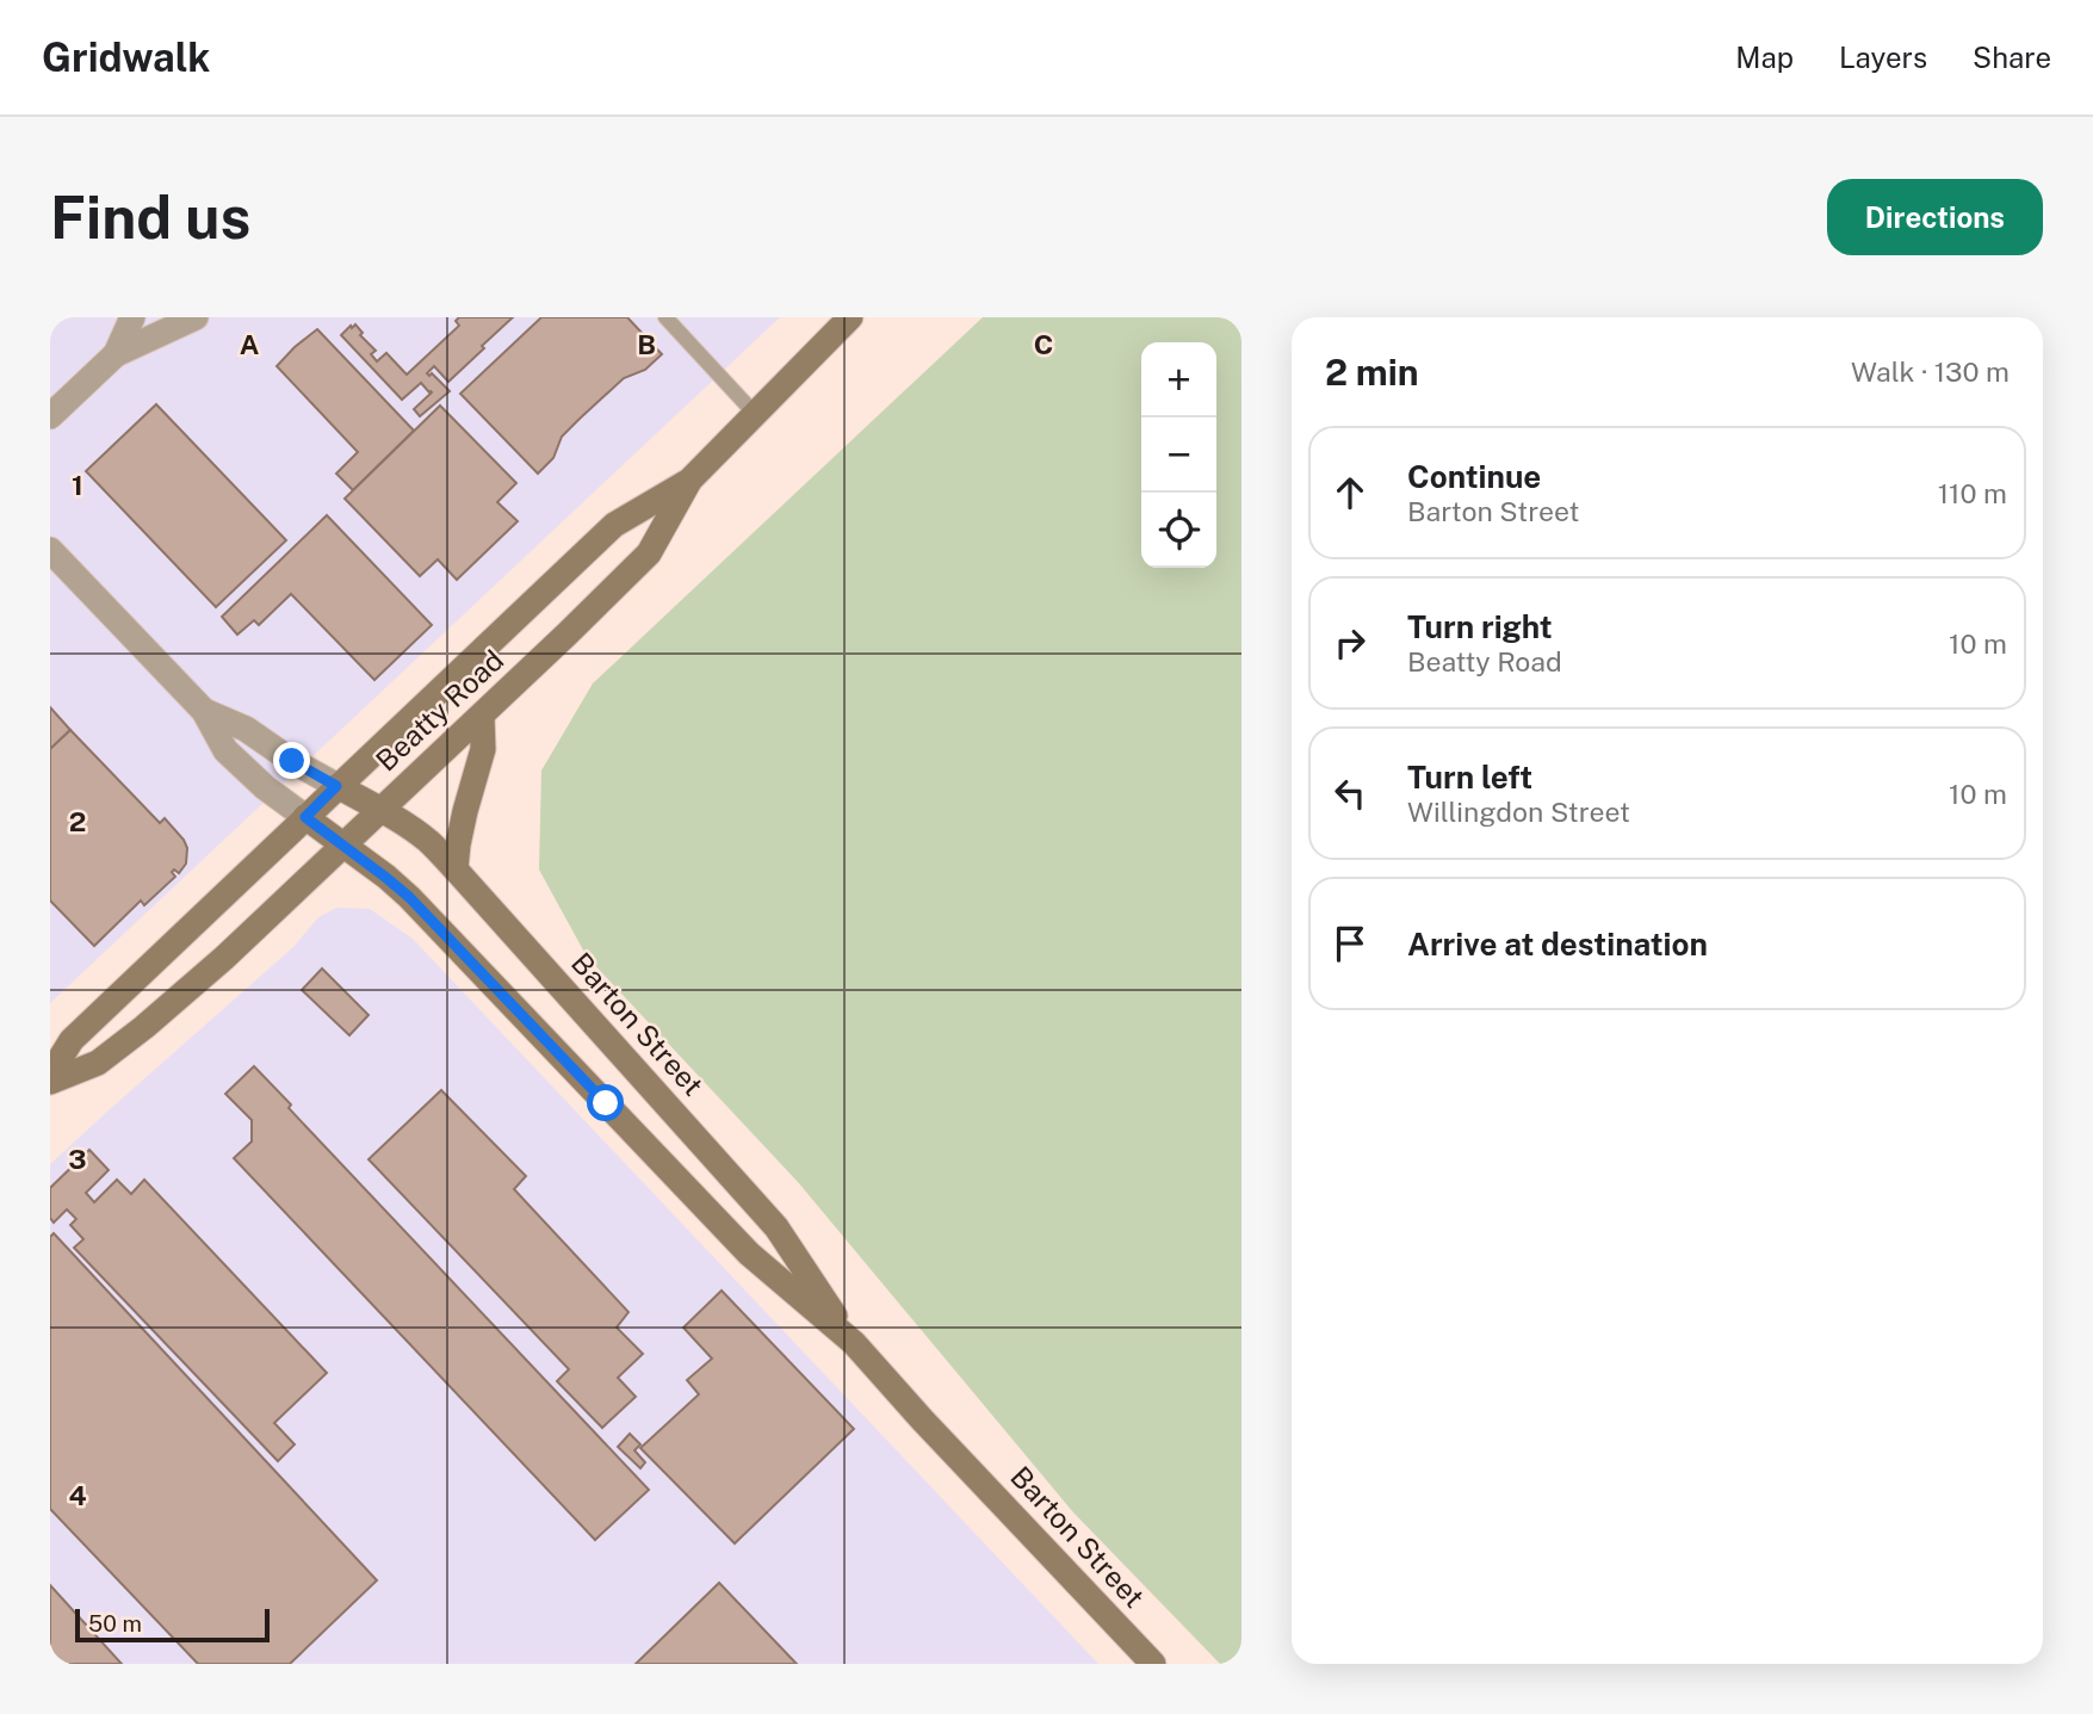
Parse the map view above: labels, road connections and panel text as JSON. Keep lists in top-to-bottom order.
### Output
{
  "streets": {
    "main road": ["Beatty Road", "Barton Street"]
  },
  "crossings": [
    ["Beatty Road", "Barton Street"]
  ],
  "scale_bar": "50 m",
  "page": {
    "header": "Gridwalk",
    "nav": ["Map", "Layers", "Share"],
    "buttons": "Directions",
    "title": "Find us",
    "heading": ["2 min", "Walk · 130 m"],
    "map_buttons": ["+", "−"],
    "list": [
      ["Continue", "Barton Street", "110 m"],
      ["Turn right", "Beatty Road", "10 m"],
      ["Turn left", "Willingdon Street", "10 m"],
      "Arrive at destination"
    ],
    "scale": "50 m"
  },
  "grid": {
    "columns": ["A", "B", "C"],
    "rows": [
      "1",
      "2",
      "3",
      "4"
    ]
  }
}
